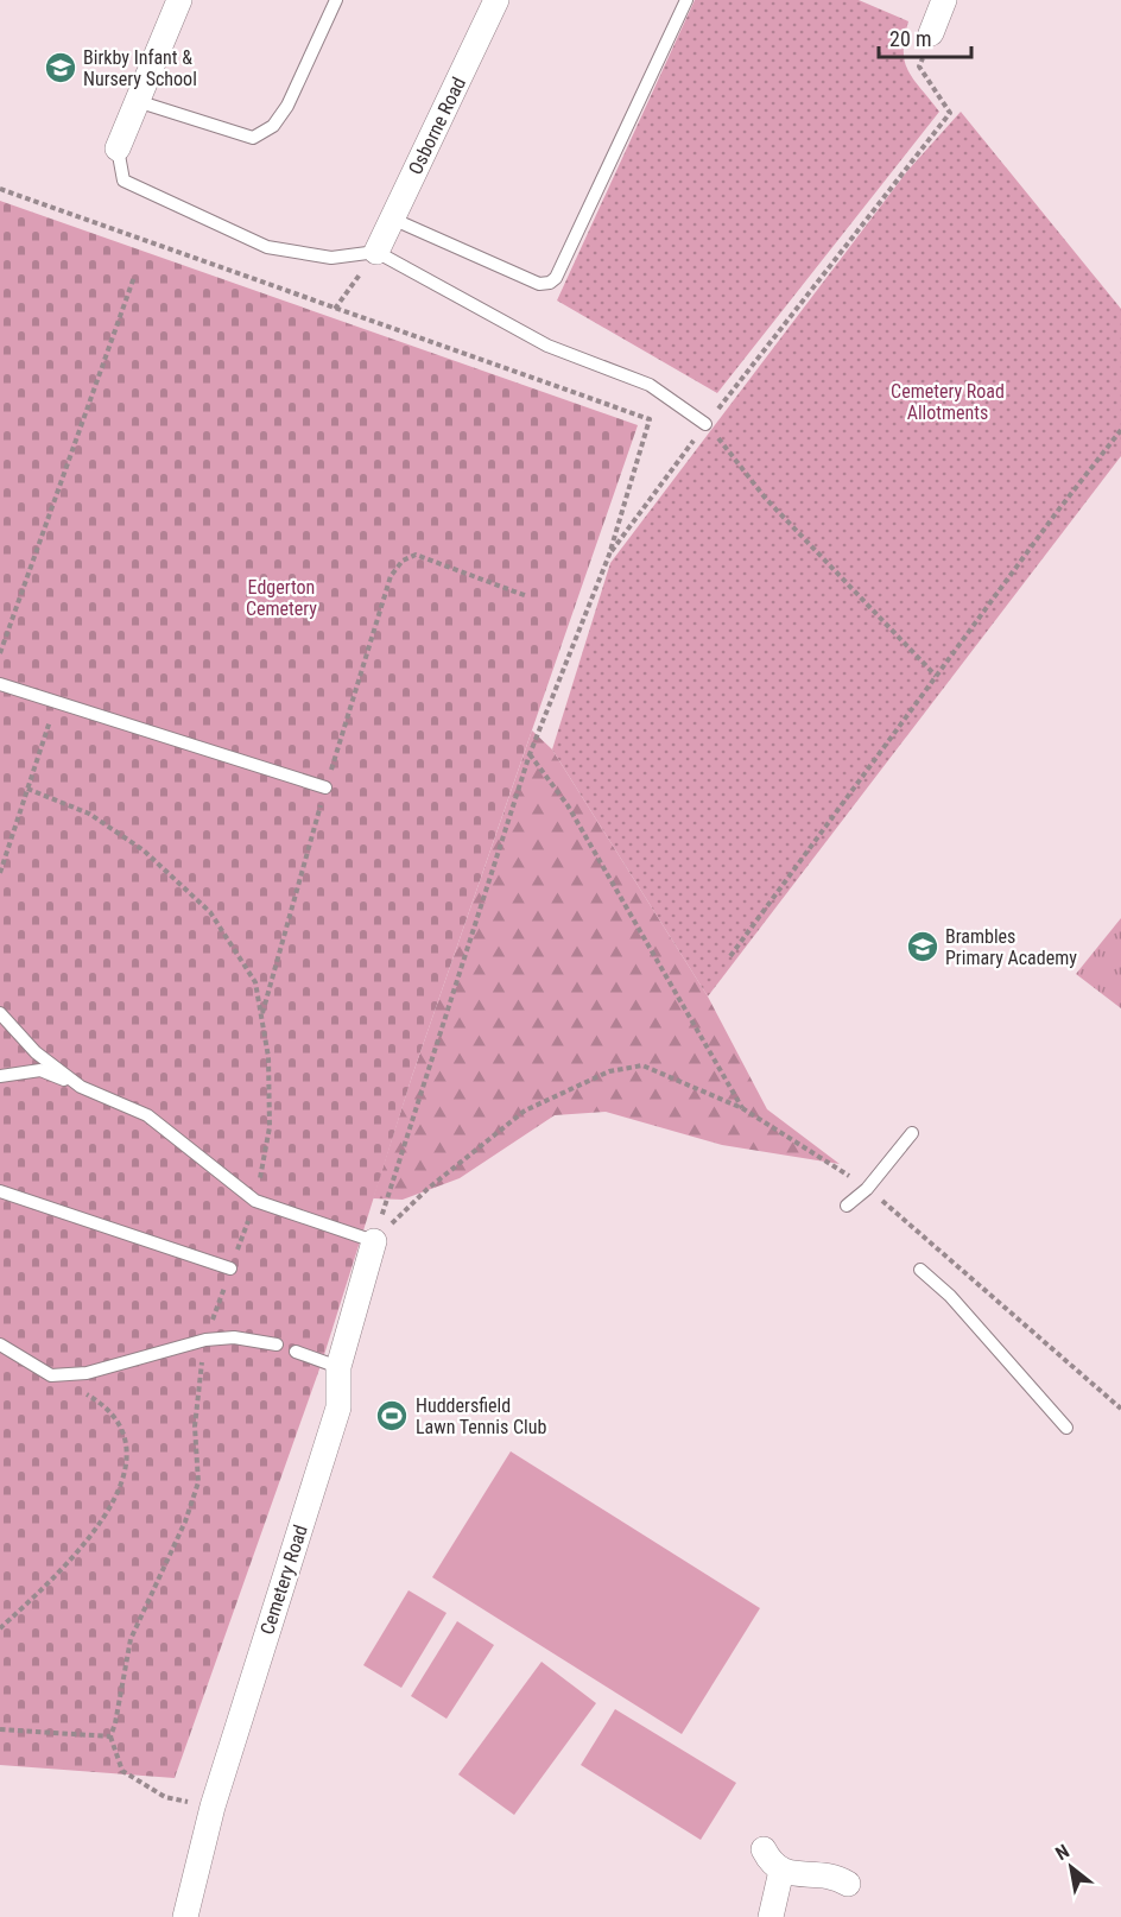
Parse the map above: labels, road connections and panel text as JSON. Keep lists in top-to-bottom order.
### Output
{
  "streets": {
    "street": ["Osborne Road", "Cemetery Road"]
  },
  "parks": ["Cemetery Road Allotments", "Edgerton Cemetery"],
  "places": {
    "school or university": ["Birkby Infant & Nursery School", "Brambles Primary Academy"],
    "sports": ["Huddersfield Lawn Tennis Club"]
  },
  "scale_bar": "20 m",
  "north": "top left"
}
